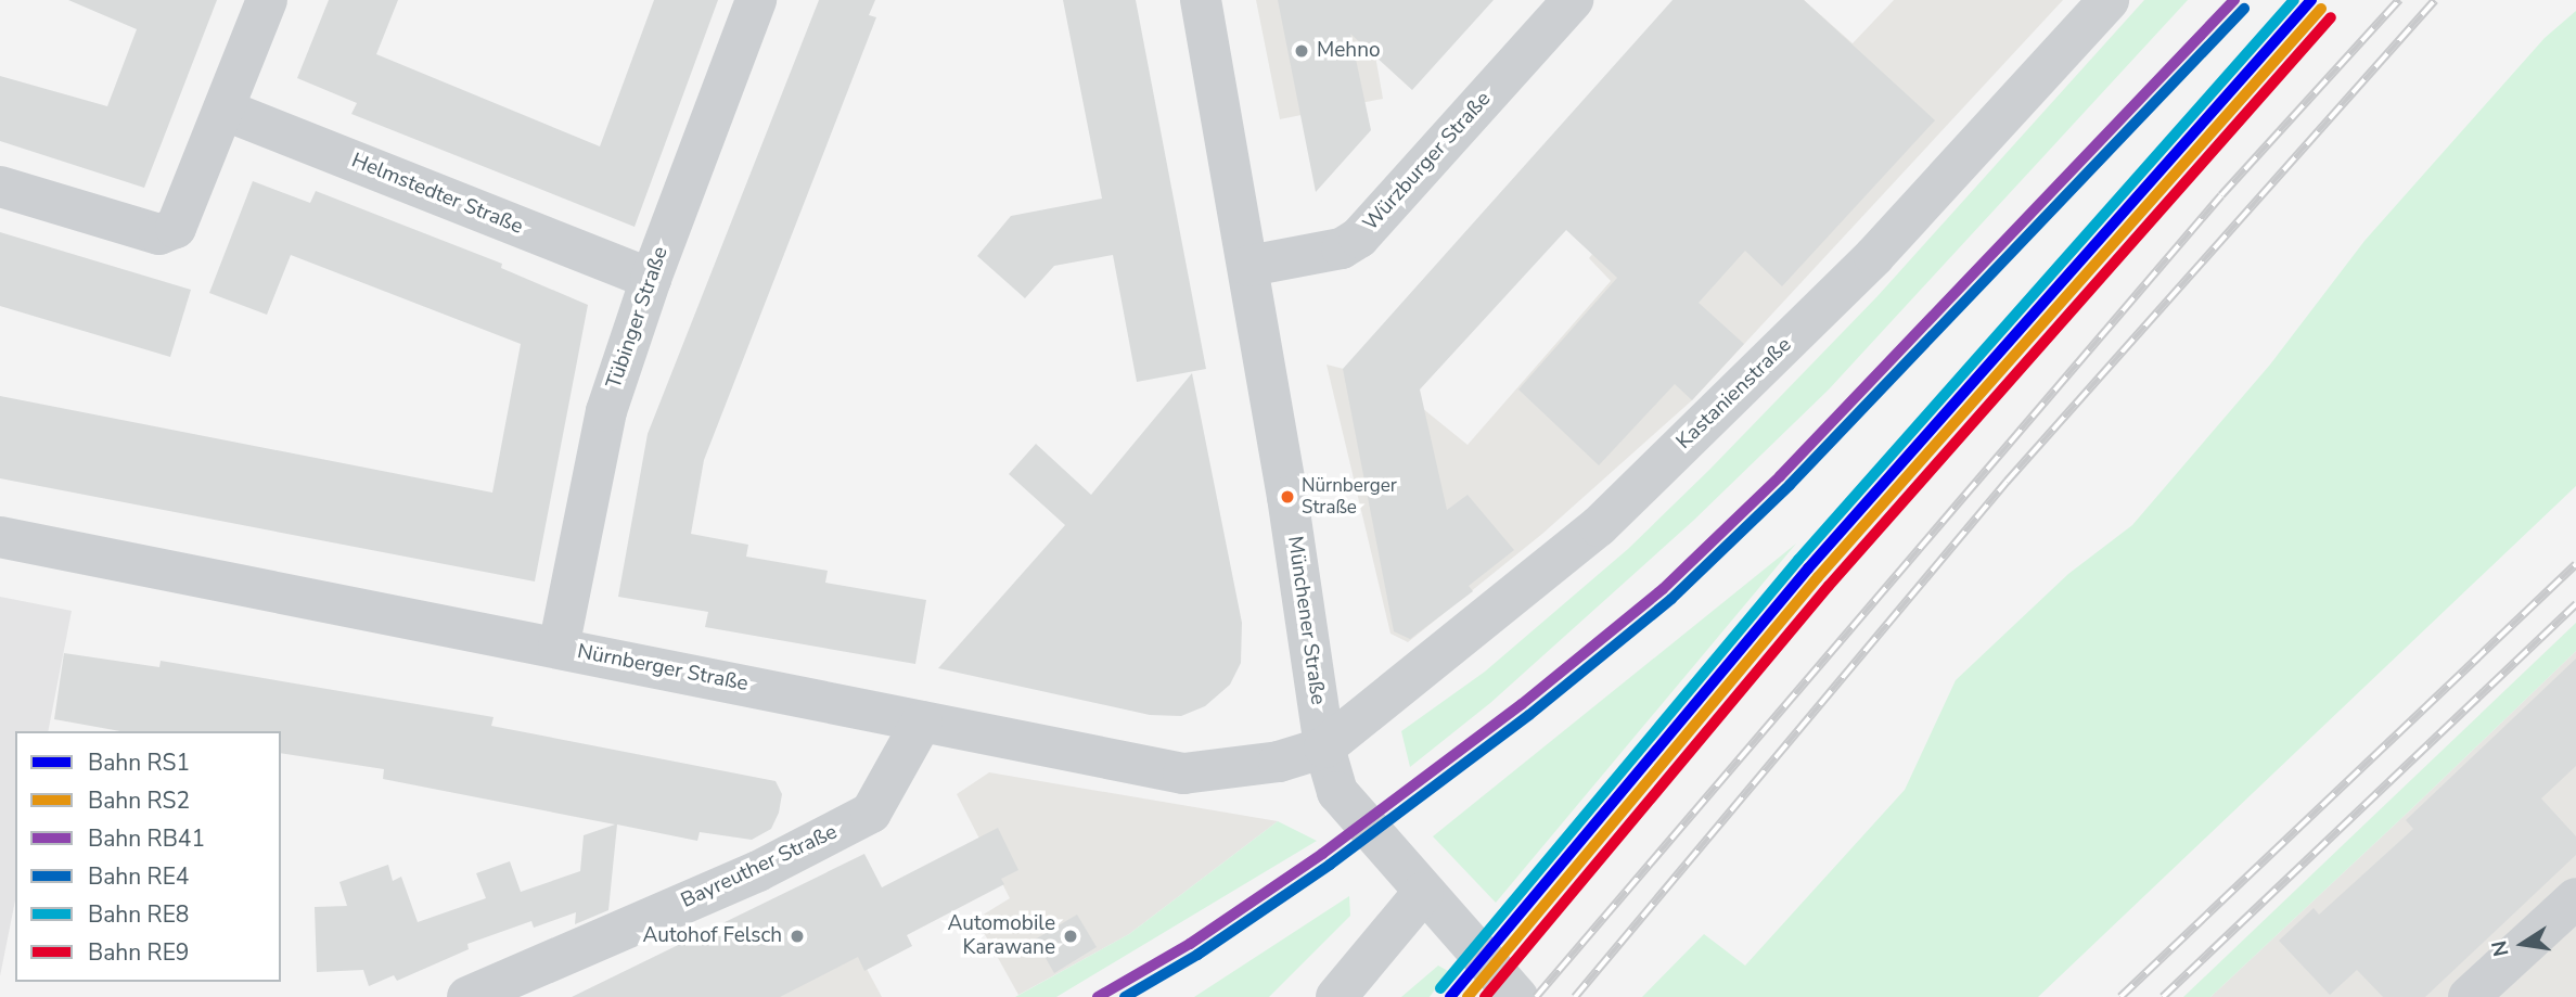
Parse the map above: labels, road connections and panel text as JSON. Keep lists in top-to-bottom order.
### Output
{
  "streets": {
    "street": [
      "Würzburger Straße",
      "Helmstedter Straße",
      "Tübinger Straße",
      "Kastanienstraße",
      "Münchener Straße",
      "Nürnberger Straße",
      "Bayreuther Straße"
    ]
  },
  "crossings": [
    ["Würzburger Straße", "Münchener Straße"],
    ["Helmstedter Straße", "Tübinger Straße"],
    ["Tübinger Straße", "Nürnberger Straße"],
    ["Kastanienstraße", "Münchener Straße"],
    ["Kastanienstraße", "Nürnberger Straße"],
    ["Münchener Straße", "Nürnberger Straße"],
    ["Nürnberger Straße", "Bayreuther Straße"]
  ],
  "places": [
    "Mehno",
    "Nürnberger Straße",
    "Autohof Felsch",
    "Automobile Karawane"
  ],
  "lines": [
    "rail line RS1",
    "rail line RB41",
    "rail line RE8",
    "rail line RS2",
    "rail line RE4",
    "rail line RE9"
  ],
  "legend": [
    "Bahn RS1",
    "Bahn RS2",
    "Bahn RB41",
    "Bahn RE4",
    "Bahn RE8",
    "Bahn RE9"
  ],
  "north": "left"
}
